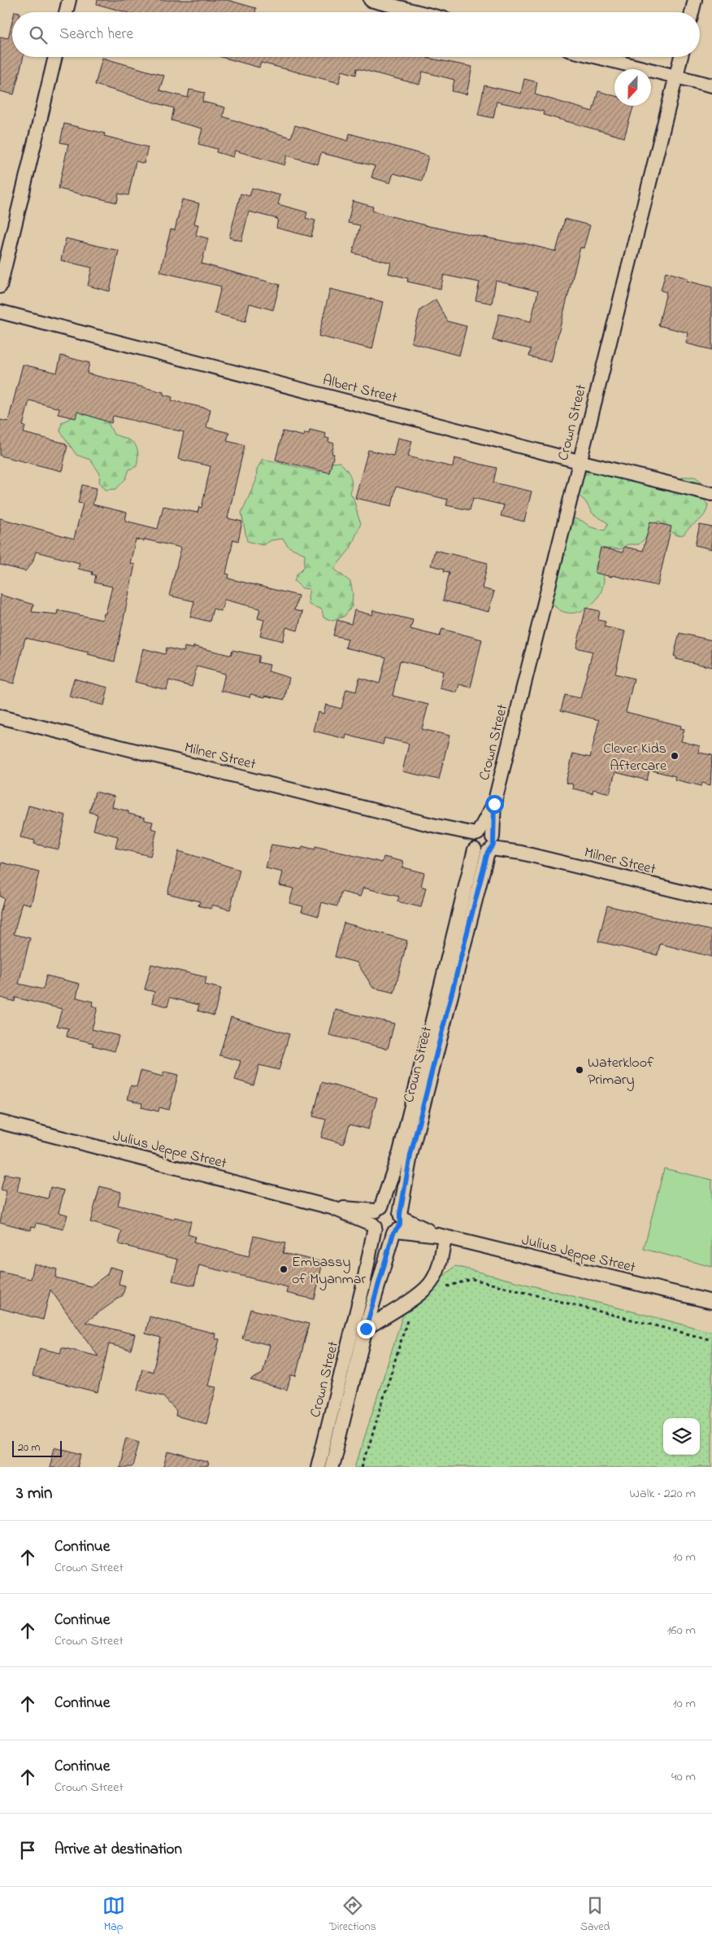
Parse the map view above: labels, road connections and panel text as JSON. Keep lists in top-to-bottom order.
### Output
{
  "streets": {
    "street": [
      "Albert Street",
      "Crown Street",
      "Milner Street",
      "Julius Jeppe Street"
    ]
  },
  "crossings": [
    ["Albert Street", "Crown Street"],
    ["Crown Street", "Milner Street"],
    ["Crown Street", "Julius Jeppe Street"]
  ],
  "places": ["Clever Kids Aftercare", "Waterkloof Primary", "Embassy of Myanmar"],
  "scale_bar": "20 m",
  "north": "bottom",
  "page": {
    "search": "Search here",
    "scale": "20 m",
    "heading": ["3 min", "Walk · 220 m"],
    "list": [
      ["Continue", "Crown Street", "10 m"],
      ["Continue", "Crown Street", "160 m"],
      ["Continue", "10 m"],
      ["Continue", "Crown Street", "40 m"],
      "Arrive at destination"
    ],
    "nav": ["Map", "Directions", "Saved"]
  }
}
